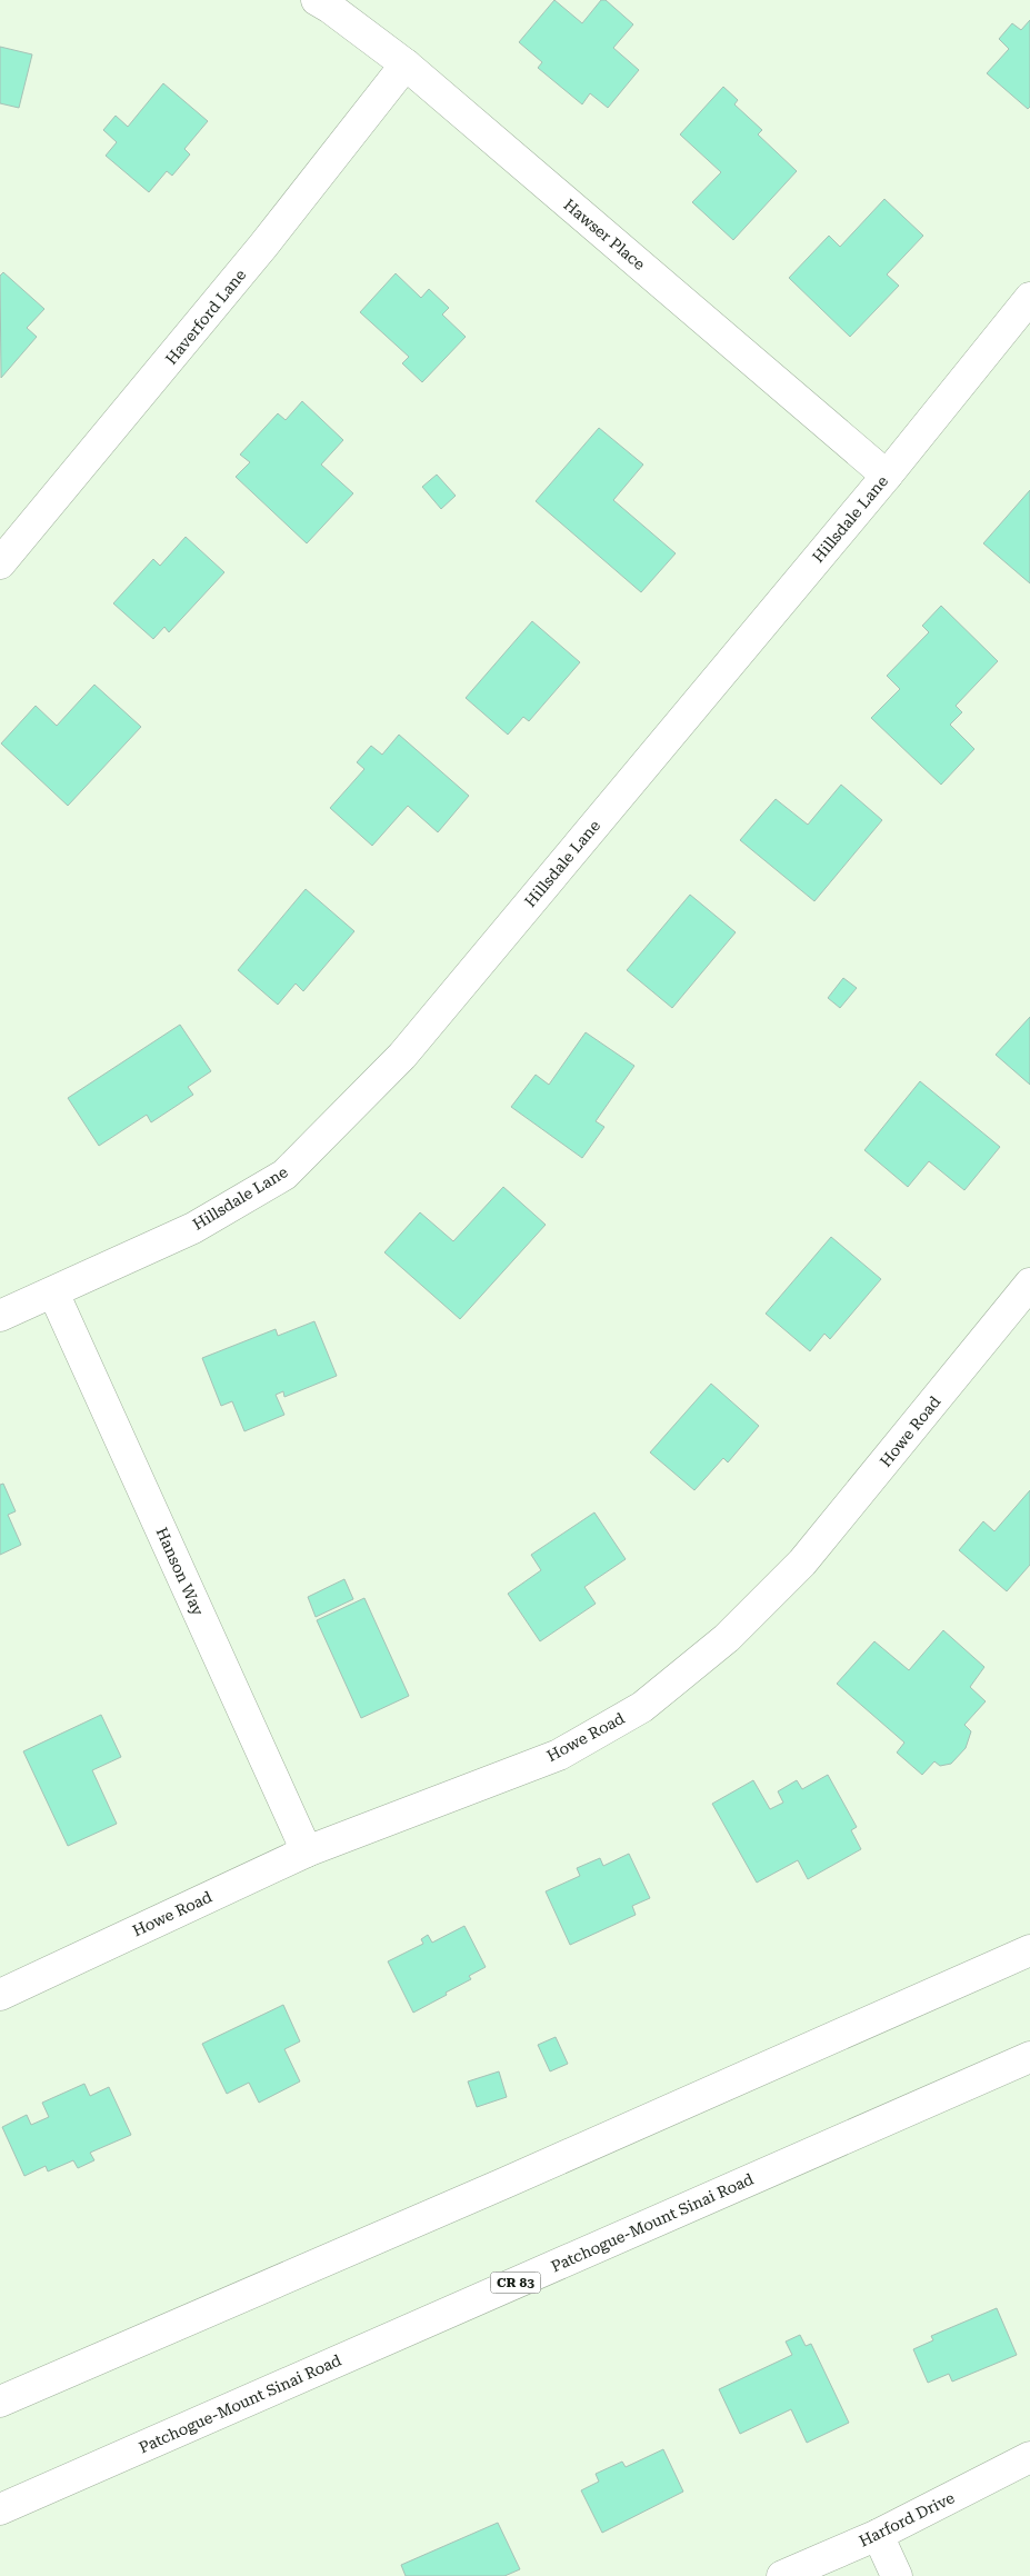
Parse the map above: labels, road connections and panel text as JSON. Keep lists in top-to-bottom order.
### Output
{
  "streets": {
    "main road": [
      "Hawser Place",
      "Haverford Lane",
      "Hillsdale Lane",
      "Howe Road",
      "Hanson Way",
      "Patchogue-Mount Sinai Road",
      "CR 83",
      "Harford Drive"
    ]
  },
  "crossings": [
    ["Hawser Place", "Haverford Lane"],
    ["Hawser Place", "Hillsdale Lane"],
    ["Hillsdale Lane", "Hanson Way"],
    ["Howe Road", "Hanson Way"]
  ]
}
